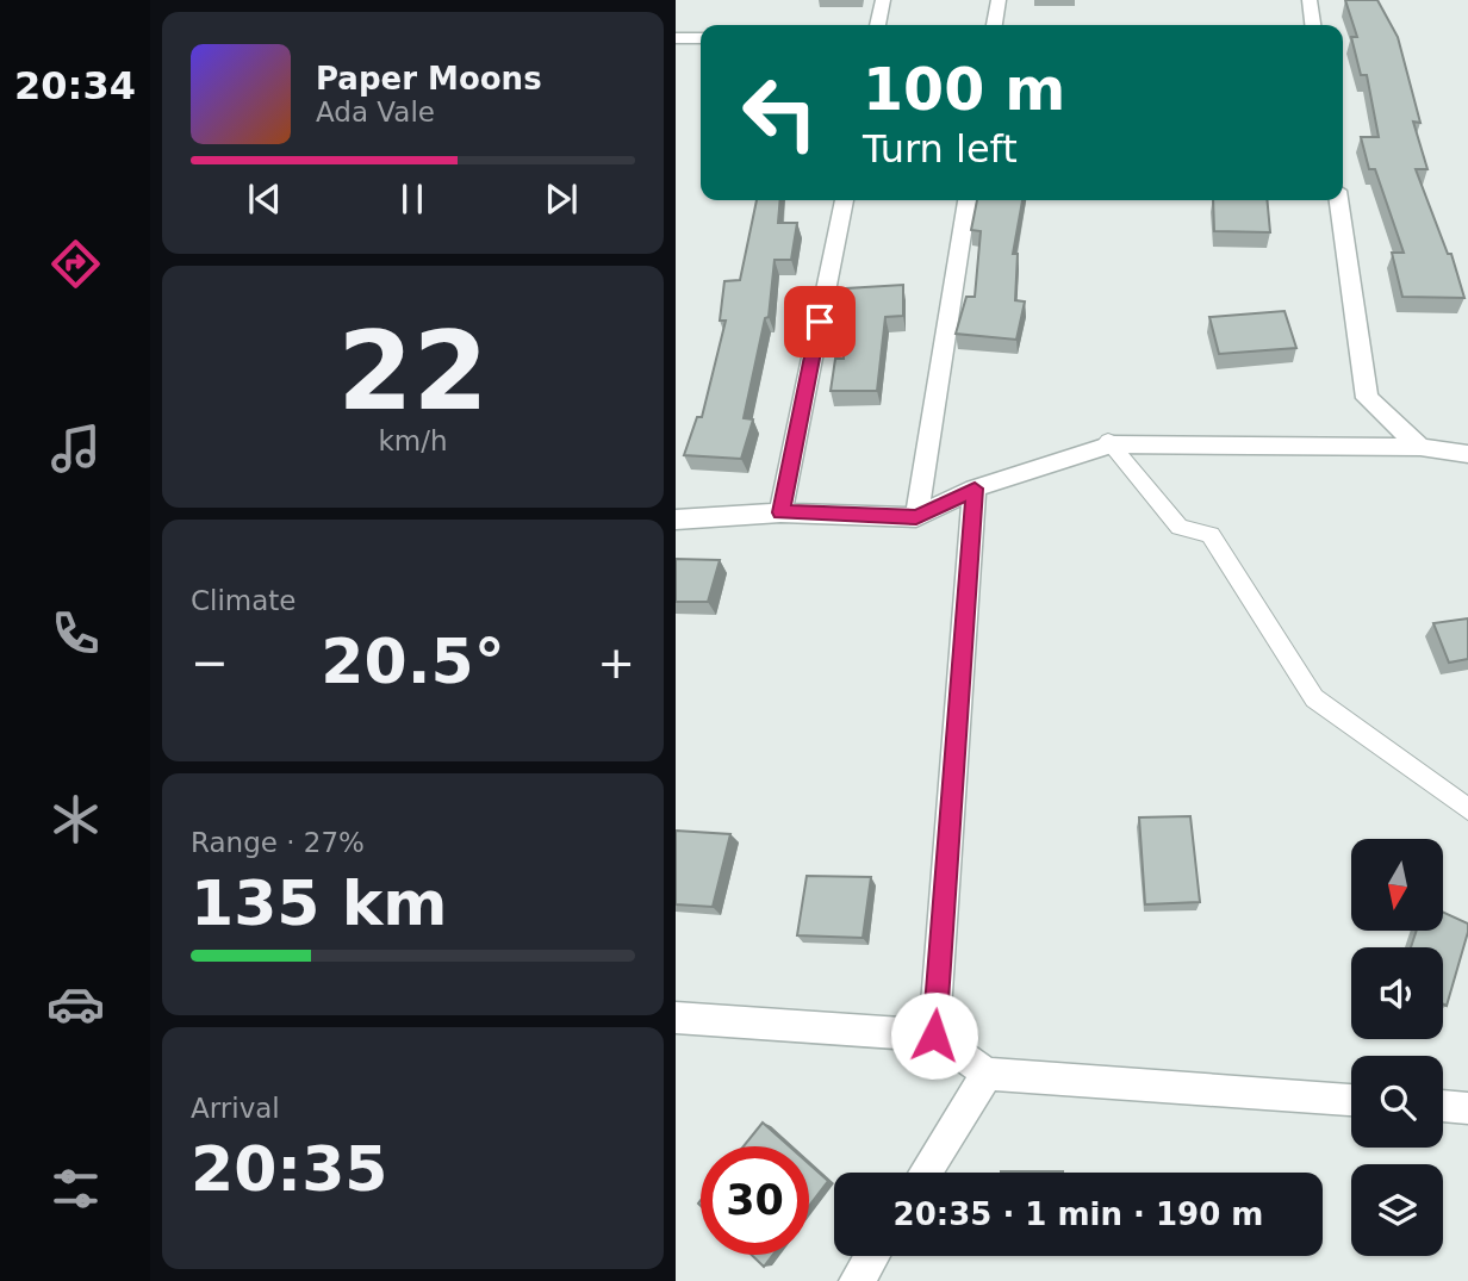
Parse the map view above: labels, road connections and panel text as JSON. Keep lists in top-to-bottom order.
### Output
{
  "north": "bottom",
  "page": {
    "tabs": "20:34",
    "turn": ["100 m", "Turn left"],
    "song": ["Paper Moons", "Ada Vale"],
    "tile": [
      ["22", "km/h"],
      "Climate",
      ["Range · 27%", "135 km"],
      ["Arrival", "20:35"]
    ],
    "heat": ["−", "20.5°", "+"],
    "limit": "30",
    "trip": "20:35 · 1 min · 190 m"
  }
}
